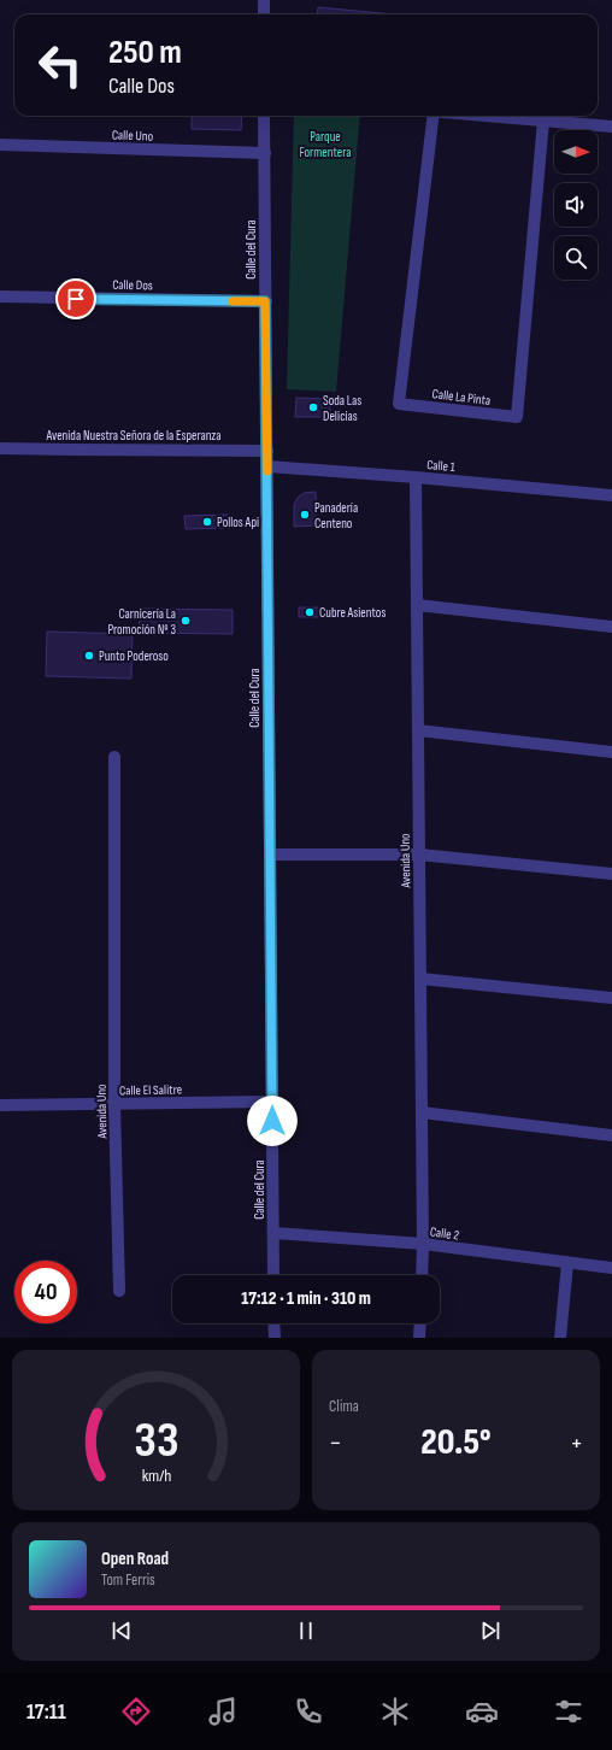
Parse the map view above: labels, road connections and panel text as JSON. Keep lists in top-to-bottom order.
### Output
{
  "streets": {
    "street": [
      "Calle Uno",
      "Calle del Cura",
      "Calle Dos",
      "Calle La Pinta",
      "Avenida Nuestra Señora de la Esperanza",
      "Calle 1",
      "Avenida Uno",
      "Calle El Salitre",
      "Calle 2"
    ]
  },
  "crossings": [
    ["Calle Uno", "Calle del Cura"],
    ["Calle del Cura", "Calle Dos"],
    ["Calle del Cura", "Avenida Nuestra Señora de la Esperanza"],
    ["Calle del Cura", "Calle 1"],
    ["Calle del Cura", "Calle El Salitre"],
    ["Calle del Cura", "Calle 2"],
    ["Calle 1", "Avenida Uno"],
    ["Avenida Uno", "Calle El Salitre"],
    ["Avenida Uno", "Calle 2"]
  ],
  "parks": ["Parque Formentera"],
  "places": [
    "Soda Las Delicias",
    "Panadería Centeno",
    "Pollos Api",
    "Cubre Asientos",
    "Carnicería La Promoción Nº 3",
    "Punto Poderoso"
  ],
  "north": "right",
  "page": {
    "turn": ["250 m", "Calle Dos"],
    "limit": "40",
    "trip": "17:12 · 1 min · 310 m",
    "tile": "Clima",
    "heat": ["−", "20.5°", "+"],
    "song": ["Open Road", "Tom Ferris"],
    "tabs": "17:11",
    "gauge": ["33", "km/h"]
  }
}
